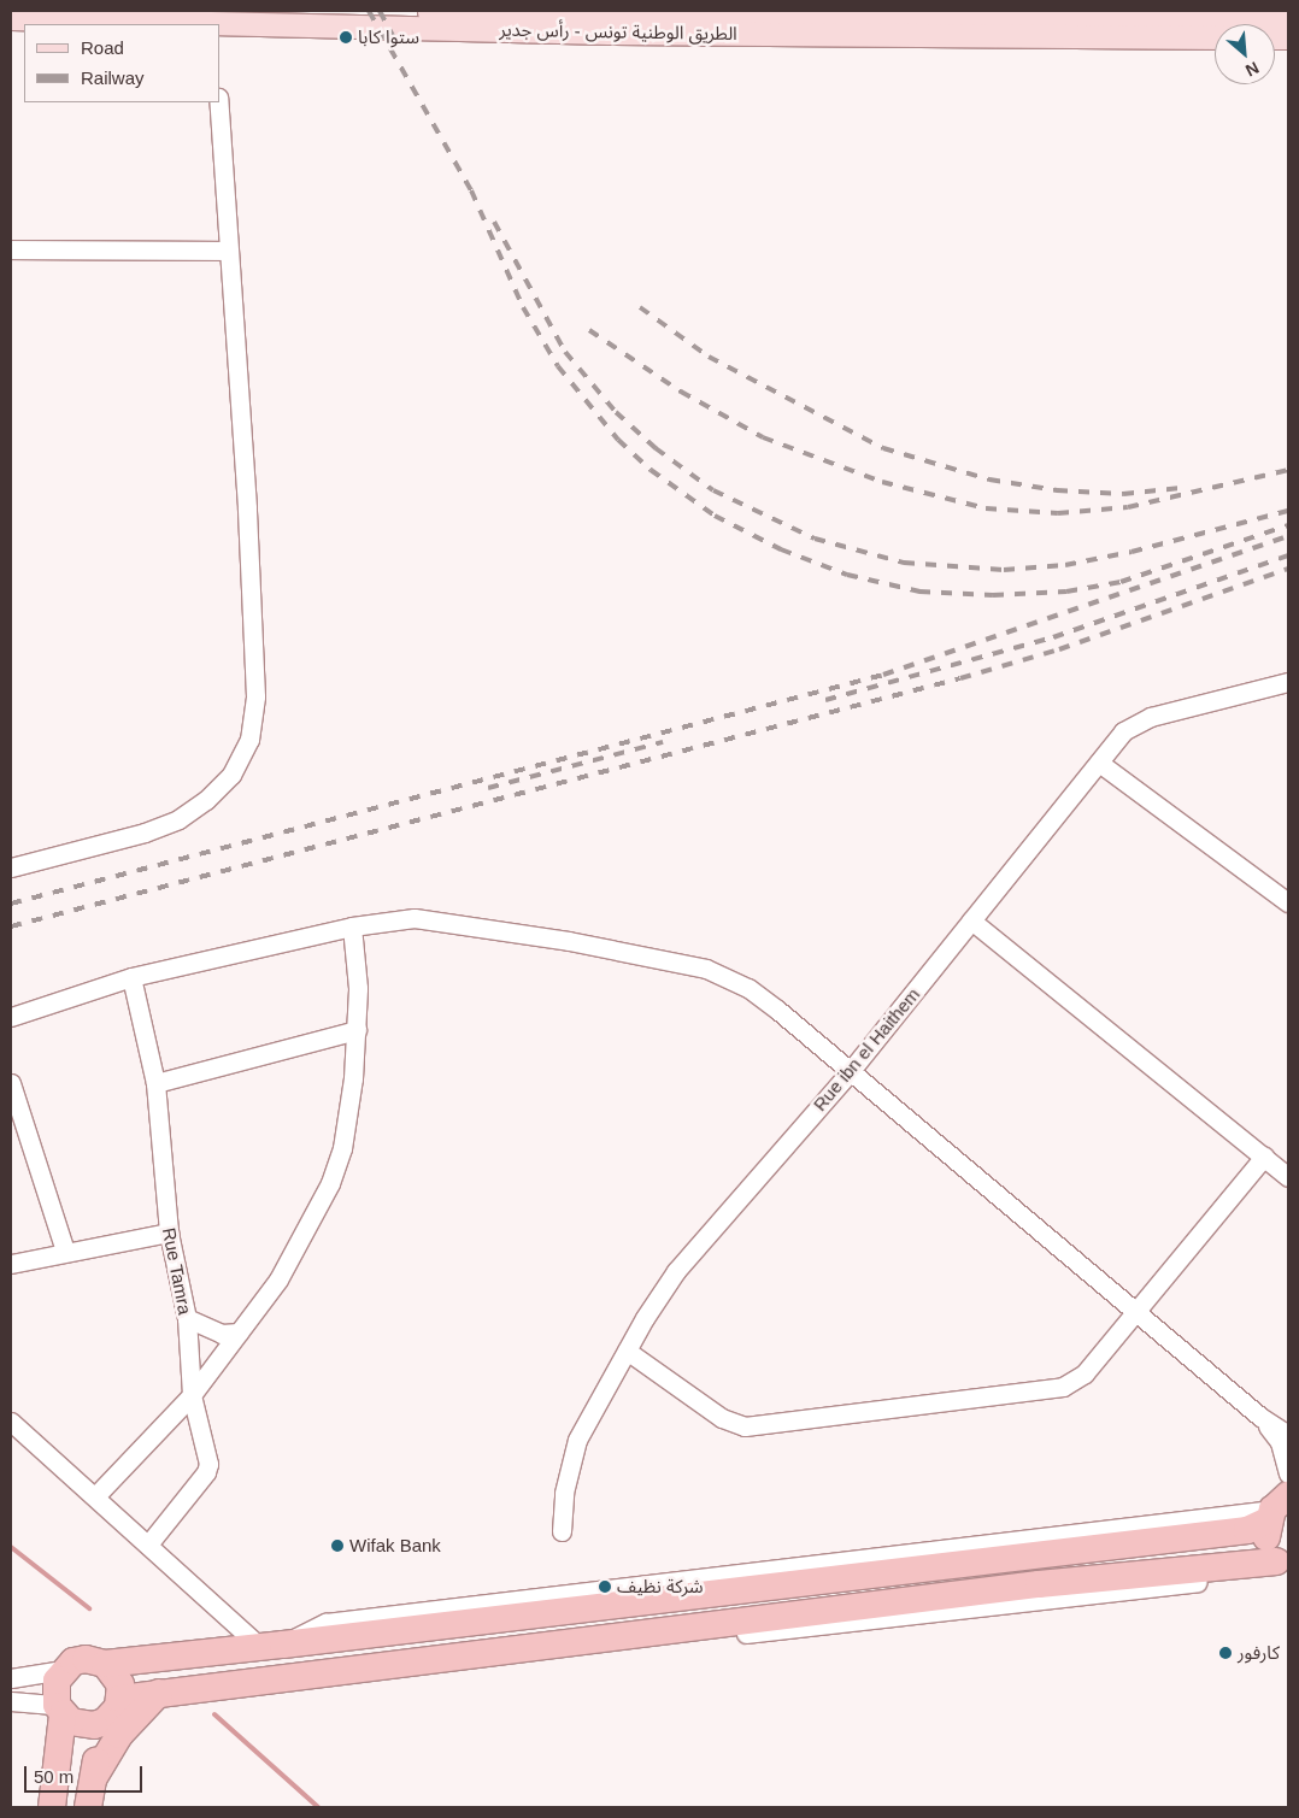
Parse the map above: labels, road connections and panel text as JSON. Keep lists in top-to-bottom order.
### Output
{
  "streets": {
    "main road": ["الطريق الوطنية تونس - رأس جدير"],
    "street": ["Rue ibn el Haithem", "Rue Tamra"]
  },
  "places": [
    "ستوا كابا",
    "Wifak Bank",
    "شركة نظيف",
    "كارفور"
  ],
  "legend": ["Road", "Railway"],
  "scale_bar": "50 m",
  "north": "bottom right"
}
